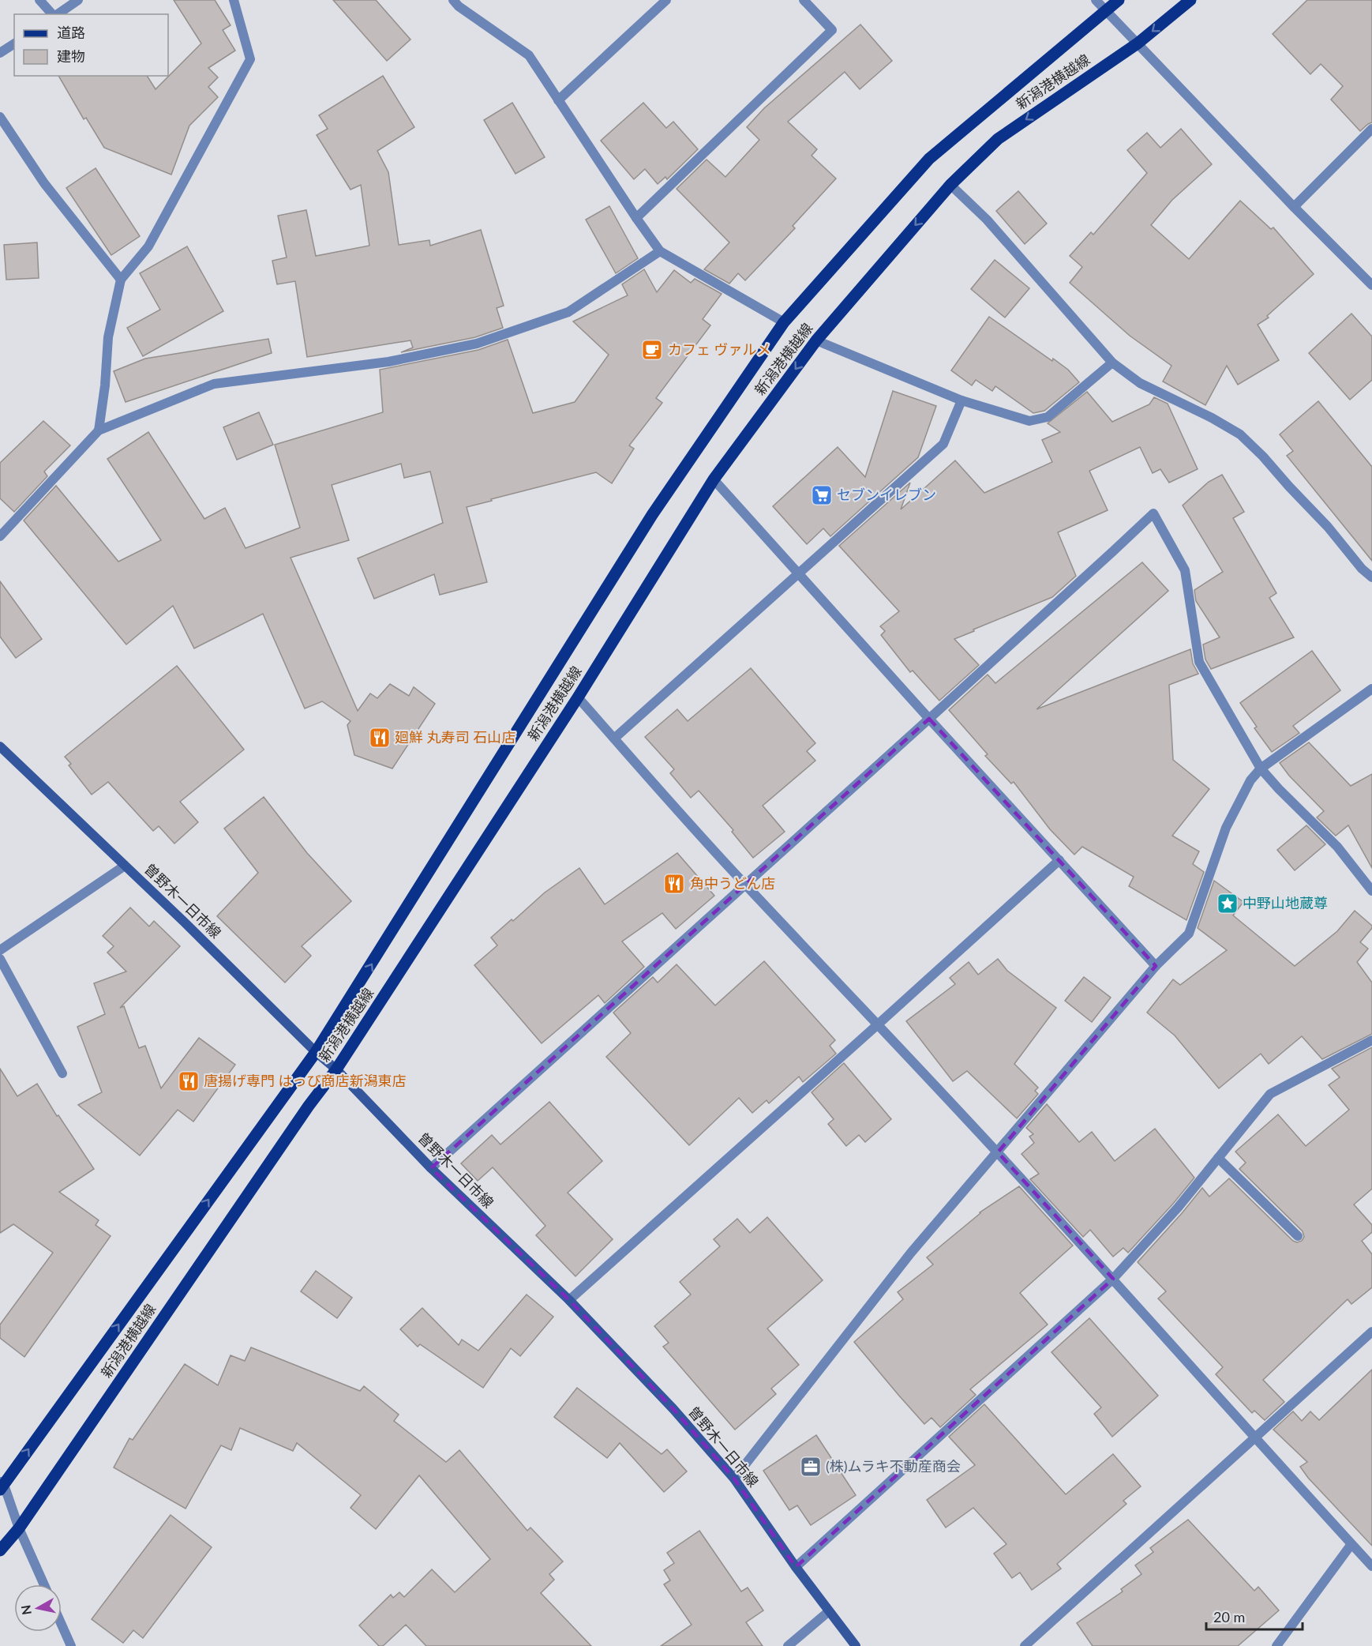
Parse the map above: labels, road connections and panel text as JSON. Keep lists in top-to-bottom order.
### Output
{
  "streets": {
    "main road": ["新潟港横越線", "曽野木一日市線"]
  },
  "crossings": [
    ["新潟港横越線", "曽野木一日市線"]
  ],
  "places": {
    "cafe": ["カフェ ヴァルメ"],
    "supermarket": ["セブンイレブン"],
    "restaurant": ["廻鮮 丸寿司 石山店", "角中うどん店", "唐揚げ専門 はっぴ商店新潟東店"],
    "place": ["中野山地蔵尊"],
    "office": ["(株)ムラキ不動産商会"]
  },
  "legend": ["道路", "建物"],
  "scale_bar": "20 m",
  "north": "left"
}
